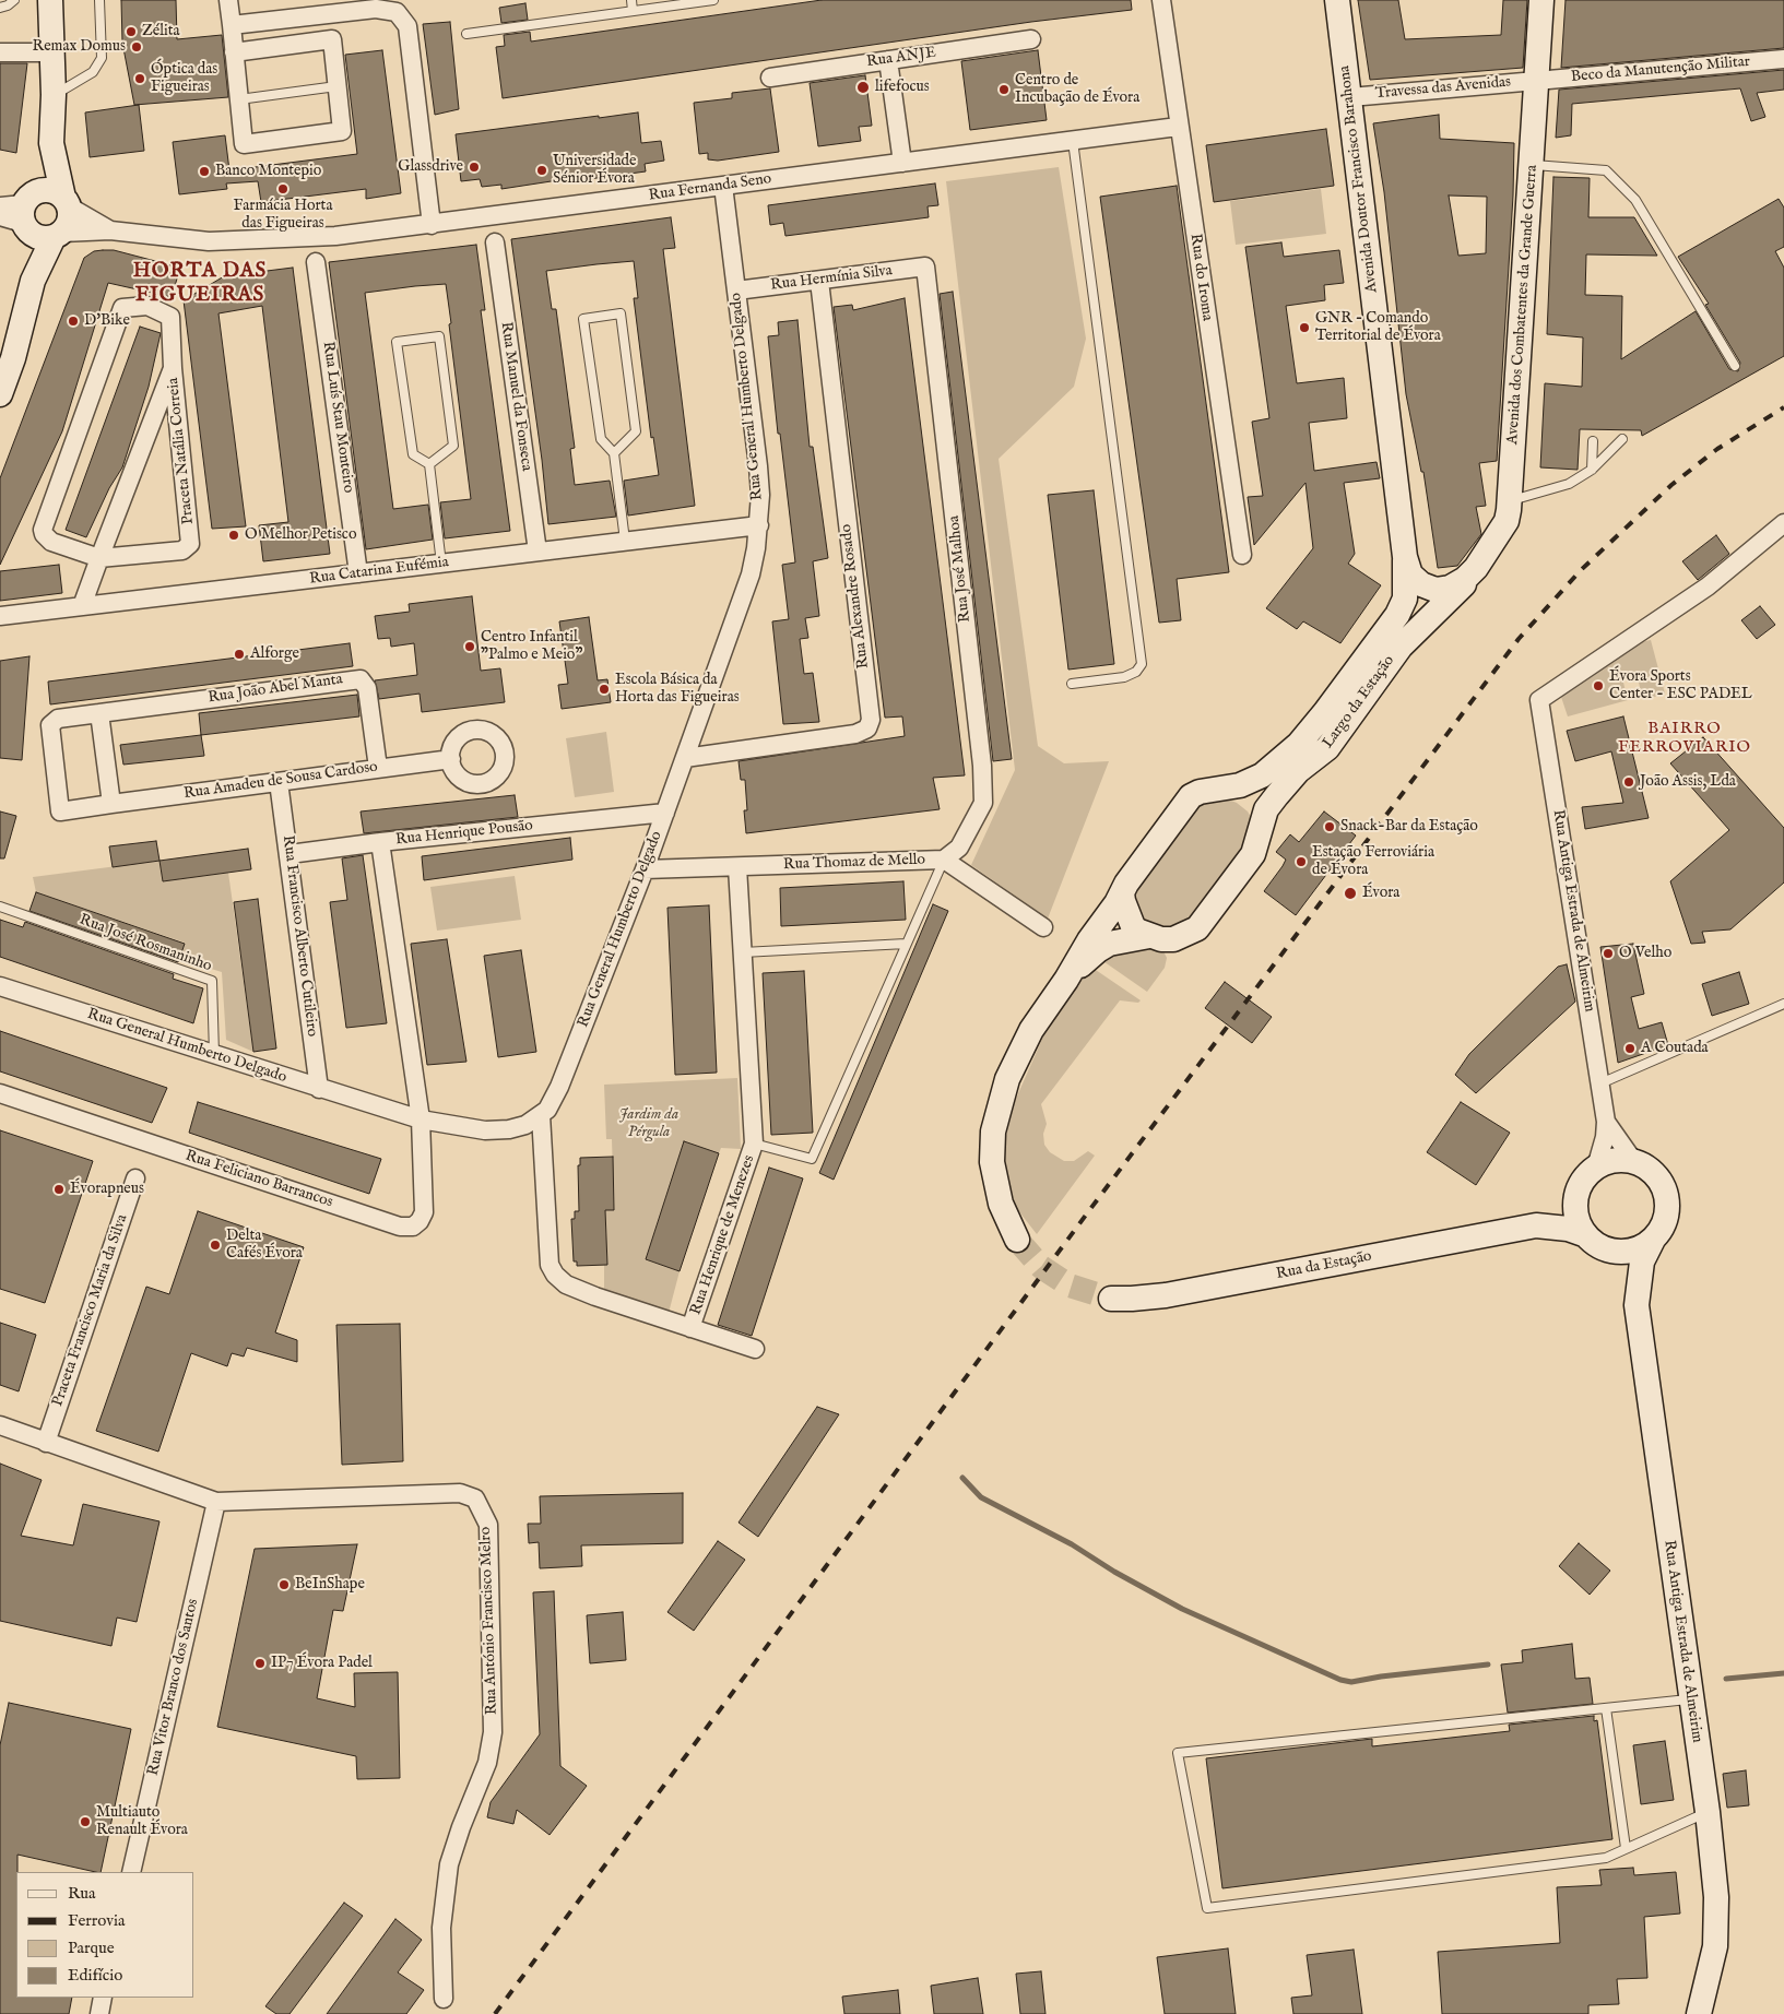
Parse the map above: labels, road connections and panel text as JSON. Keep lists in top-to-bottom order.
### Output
{
  "streets": {
    "street": [
      "Rua ANJE",
      "Beco da Manutenção Militar",
      "Travessa das Avenidas",
      "Avenida Doutor Francisco Barahona",
      "Rua Fernanda Seno",
      "Rua do Iroma",
      "Rua Hermínia Silva",
      "Avenida dos Combatentes da Grande Guerra",
      "Rua Manuel da Fonseca",
      "Rua General Humberto Delgado",
      "Rua Luís Stau Monteiro",
      "Praceta Natália Correia",
      "Rua José Malhoa",
      "Rua Catarina Eufémia",
      "Rua Alexandre Rosado",
      "Rua João Abel Manta",
      "Largo da Estação",
      "Rua Amadeu de Sousa Cardoso",
      "Rua Henrique Pousão",
      "Rua Thomaz de Mello",
      "Rua Antiga Estrada de Almeirim",
      "Rua Francisco Alberto Cutileiro",
      "Rua Feliciano Barrancos",
      "Rua Henrique de Menezes",
      "Rua da Estação",
      "Praceta Francisco Maria da Silva",
      "Rua António Francisco Melro",
      "Rua Vitor Branco dos Santos"
    ],
    "lane": ["Rua José Rosmaninho"]
  },
  "crossings": [
    ["Beco da Manutenção Militar", "Travessa das Avenidas"],
    ["Beco da Manutenção Militar", "Avenida dos Combatentes da Grande Guerra"],
    ["Travessa das Avenidas", "Avenida Doutor Francisco Barahona"],
    ["Travessa das Avenidas", "Avenida dos Combatentes da Grande Guerra"],
    ["Avenida Doutor Francisco Barahona", "Avenida dos Combatentes da Grande Guerra"],
    ["Avenida Doutor Francisco Barahona", "Largo da Estação"],
    ["Rua Fernanda Seno", "Rua do Iroma"],
    ["Rua Fernanda Seno", "Rua General Humberto Delgado"],
    ["Rua Hermínia Silva", "Rua General Humberto Delgado"],
    ["Rua Hermínia Silva", "Rua José Malhoa"],
    ["Rua Hermínia Silva", "Rua Alexandre Rosado"],
    ["Avenida dos Combatentes da Grande Guerra", "Largo da Estação"],
    ["Rua Manuel da Fonseca", "Rua Catarina Eufémia"],
    ["Rua General Humberto Delgado", "Rua Catarina Eufémia"],
    ["Rua General Humberto Delgado", "Rua Alexandre Rosado"],
    ["Rua General Humberto Delgado", "Rua Henrique Pousão"],
    ["Rua General Humberto Delgado", "Rua Thomaz de Mello"],
    ["Rua General Humberto Delgado", "Rua Francisco Alberto Cutileiro"],
    ["Rua General Humberto Delgado", "Rua José Rosmaninho"],
    ["Rua General Humberto Delgado", "Rua Feliciano Barrancos"],
    ["Rua General Humberto Delgado", "Rua Henrique de Menezes"],
    ["Rua Luís Stau Monteiro", "Rua Catarina Eufémia"],
    ["Praceta Natália Correia", "Rua Catarina Eufémia"],
    ["Rua José Malhoa", "Rua Thomaz de Mello"],
    ["Rua João Abel Manta", "Rua Amadeu de Sousa Cardoso"],
    ["Rua Amadeu de Sousa Cardoso", "Rua Francisco Alberto Cutileiro"],
    ["Rua Henrique Pousão", "Rua Feliciano Barrancos"],
    ["Rua Thomaz de Mello", "Rua Henrique de Menezes"],
    ["Rua Antiga Estrada de Almeirim", "Rua da Estação"],
    ["Praceta Francisco Maria da Silva", "Rua António Francisco Melro"],
    ["Rua António Francisco Melro", "Rua Vitor Branco dos Santos"]
  ],
  "districts": ["HORTA DAS FIGUEIRAS", "BAIRRO FERROVIARIO"],
  "parks": ["Jardim da Pérgula"],
  "places": [
    "Zélita",
    "Remax Domus",
    "Óptica das Figueiras",
    "lifefocus",
    "Centro de Incubação de Évora",
    "Glassdrive",
    "Universidade Sénior Évora",
    "Banco Montepio",
    "Farmácia Horta das Figueiras",
    "D'Bike",
    "GNR - Comando Territorial de Évora",
    "O Melhor Petisco",
    "Centro Infantil \"Palmo e Meio\"",
    "Alforge",
    "Évora Sports Center - ESC PADEL",
    "Escola Básica da Horta das Figueiras",
    "João Assis, Lda",
    "Snack-Bar da Estação",
    "Estação Ferroviária de Évora",
    "Évora",
    "O Velho",
    "A Coutada",
    "Évorapneus",
    "Delta Cafés Évora",
    "BeInShape",
    "IP7 Évora Padel",
    "Multiauto Renault Évora"
  ],
  "legend": [
    "Rua",
    "Ferrovia",
    "Parque",
    "Edifício"
  ]
}
